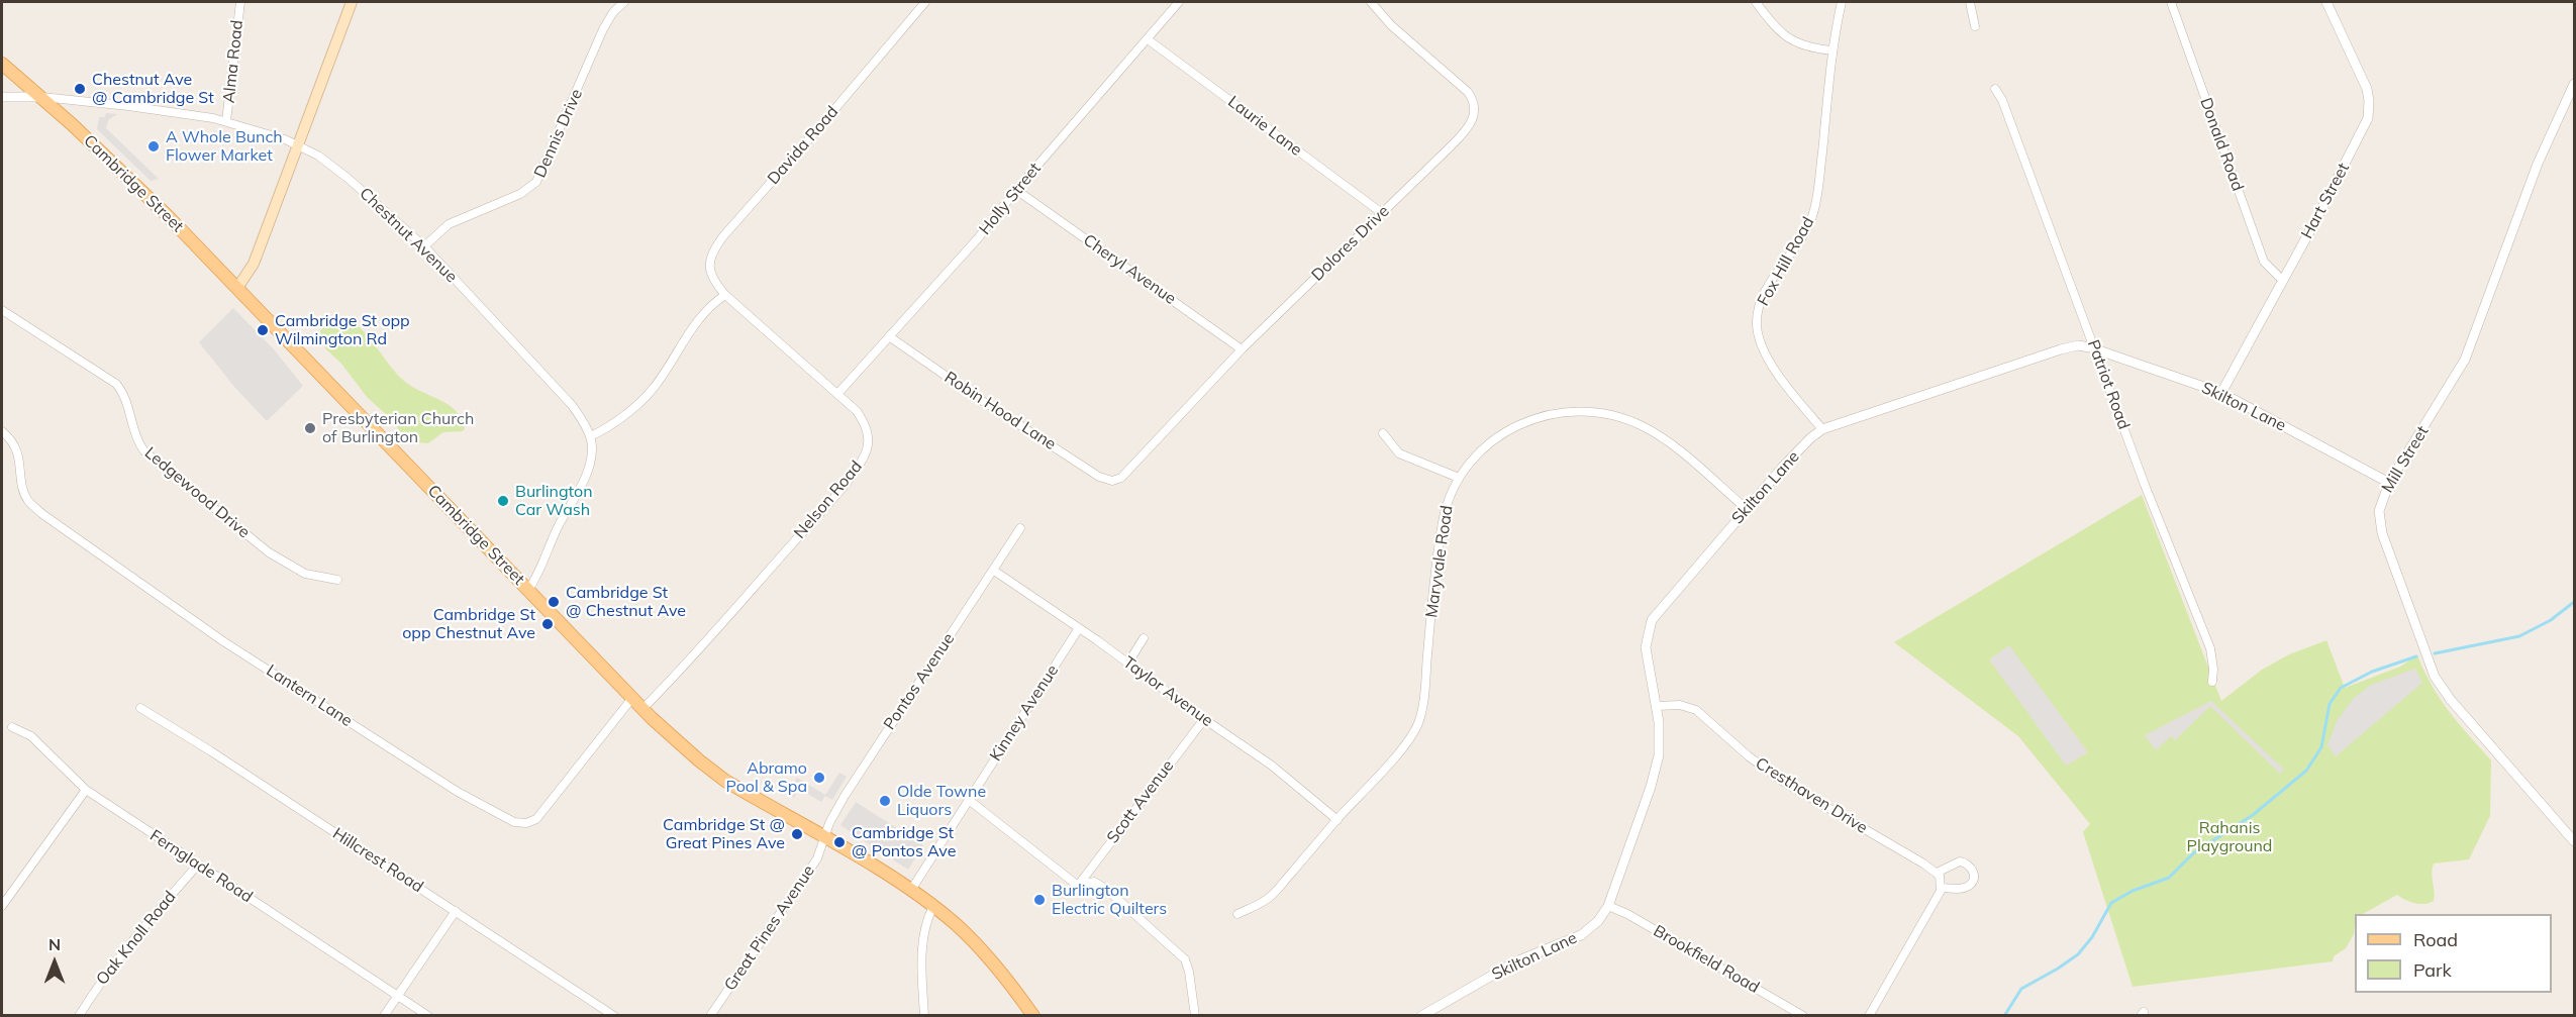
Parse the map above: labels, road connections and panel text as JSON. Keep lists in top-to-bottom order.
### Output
{
  "streets": {
    "main road": ["Cambridge Street"],
    "street": [
      "Alma Road",
      "Laurie Lane",
      "Dennis Drive",
      "Donald Road",
      "Davida Road",
      "Holly Street",
      "Hart Street",
      "Chestnut Avenue",
      "Dolores Drive",
      "Fox Hill Road",
      "Cheryl Avenue",
      "Patriot Road",
      "Skilton Lane",
      "Robin Hood Lane",
      "Mill Street",
      "Ledgewood Drive",
      "Nelson Road",
      "Maryvale Road",
      "Pontos Avenue",
      "Taylor Avenue",
      "Lantern Lane",
      "Kinney Avenue",
      "Cresthaven Drive",
      "Scott Avenue",
      "Hillcrest Road",
      "Fernglade Road",
      "Great Pines Avenue",
      "Oak Knoll Road",
      "Brookfield Road"
    ]
  },
  "crossings": [
    ["Alma Road", "Chestnut Avenue"],
    ["Laurie Lane", "Holly Street"],
    ["Laurie Lane", "Dolores Drive"],
    ["Dennis Drive", "Chestnut Avenue"],
    ["Donald Road", "Hart Street"],
    ["Davida Road", "Nelson Road"],
    ["Cambridge Street", "Chestnut Avenue"],
    ["Cambridge Street", "Nelson Road"],
    ["Cambridge Street", "Pontos Avenue"],
    ["Cambridge Street", "Lantern Lane"],
    ["Cambridge Street", "Kinney Avenue"],
    ["Cambridge Street", "Great Pines Avenue"],
    ["Holly Street", "Cheryl Avenue"],
    ["Holly Street", "Robin Hood Lane"],
    ["Holly Street", "Nelson Road"],
    ["Hart Street", "Skilton Lane"],
    ["Dolores Drive", "Cheryl Avenue"],
    ["Dolores Drive", "Robin Hood Lane"],
    ["Fox Hill Road", "Skilton Lane"],
    ["Patriot Road", "Skilton Lane"],
    ["Skilton Lane", "Mill Street"],
    ["Skilton Lane", "Maryvale Road"],
    ["Skilton Lane", "Cresthaven Drive"],
    ["Skilton Lane", "Brookfield Road"],
    ["Maryvale Road", "Taylor Avenue"],
    ["Pontos Avenue", "Taylor Avenue"],
    ["Pontos Avenue", "Great Pines Avenue"],
    ["Taylor Avenue", "Kinney Avenue"],
    ["Taylor Avenue", "Scott Avenue"],
    ["Fernglade Road", "Oak Knoll Road"]
  ],
  "parks": ["Rahanis Playground"],
  "places": [
    "Chestnut Ave @ Cambridge St",
    "A Whole Bunch Flower Market",
    "Cambridge St opp Wilmington Rd",
    "Presbyterian Church of Burlington",
    "Burlington Car Wash",
    "Cambridge St @ Chestnut Ave",
    "Cambridge St opp Chestnut Ave",
    "Abramo Pool & Spa",
    "Olde Towne Liquors",
    "Cambridge St @ Great Pines Ave",
    "Cambridge St @ Pontos Ave",
    "Burlington Electric Quilters"
  ],
  "legend": ["Road", "Park"],
  "north": "top"
}
